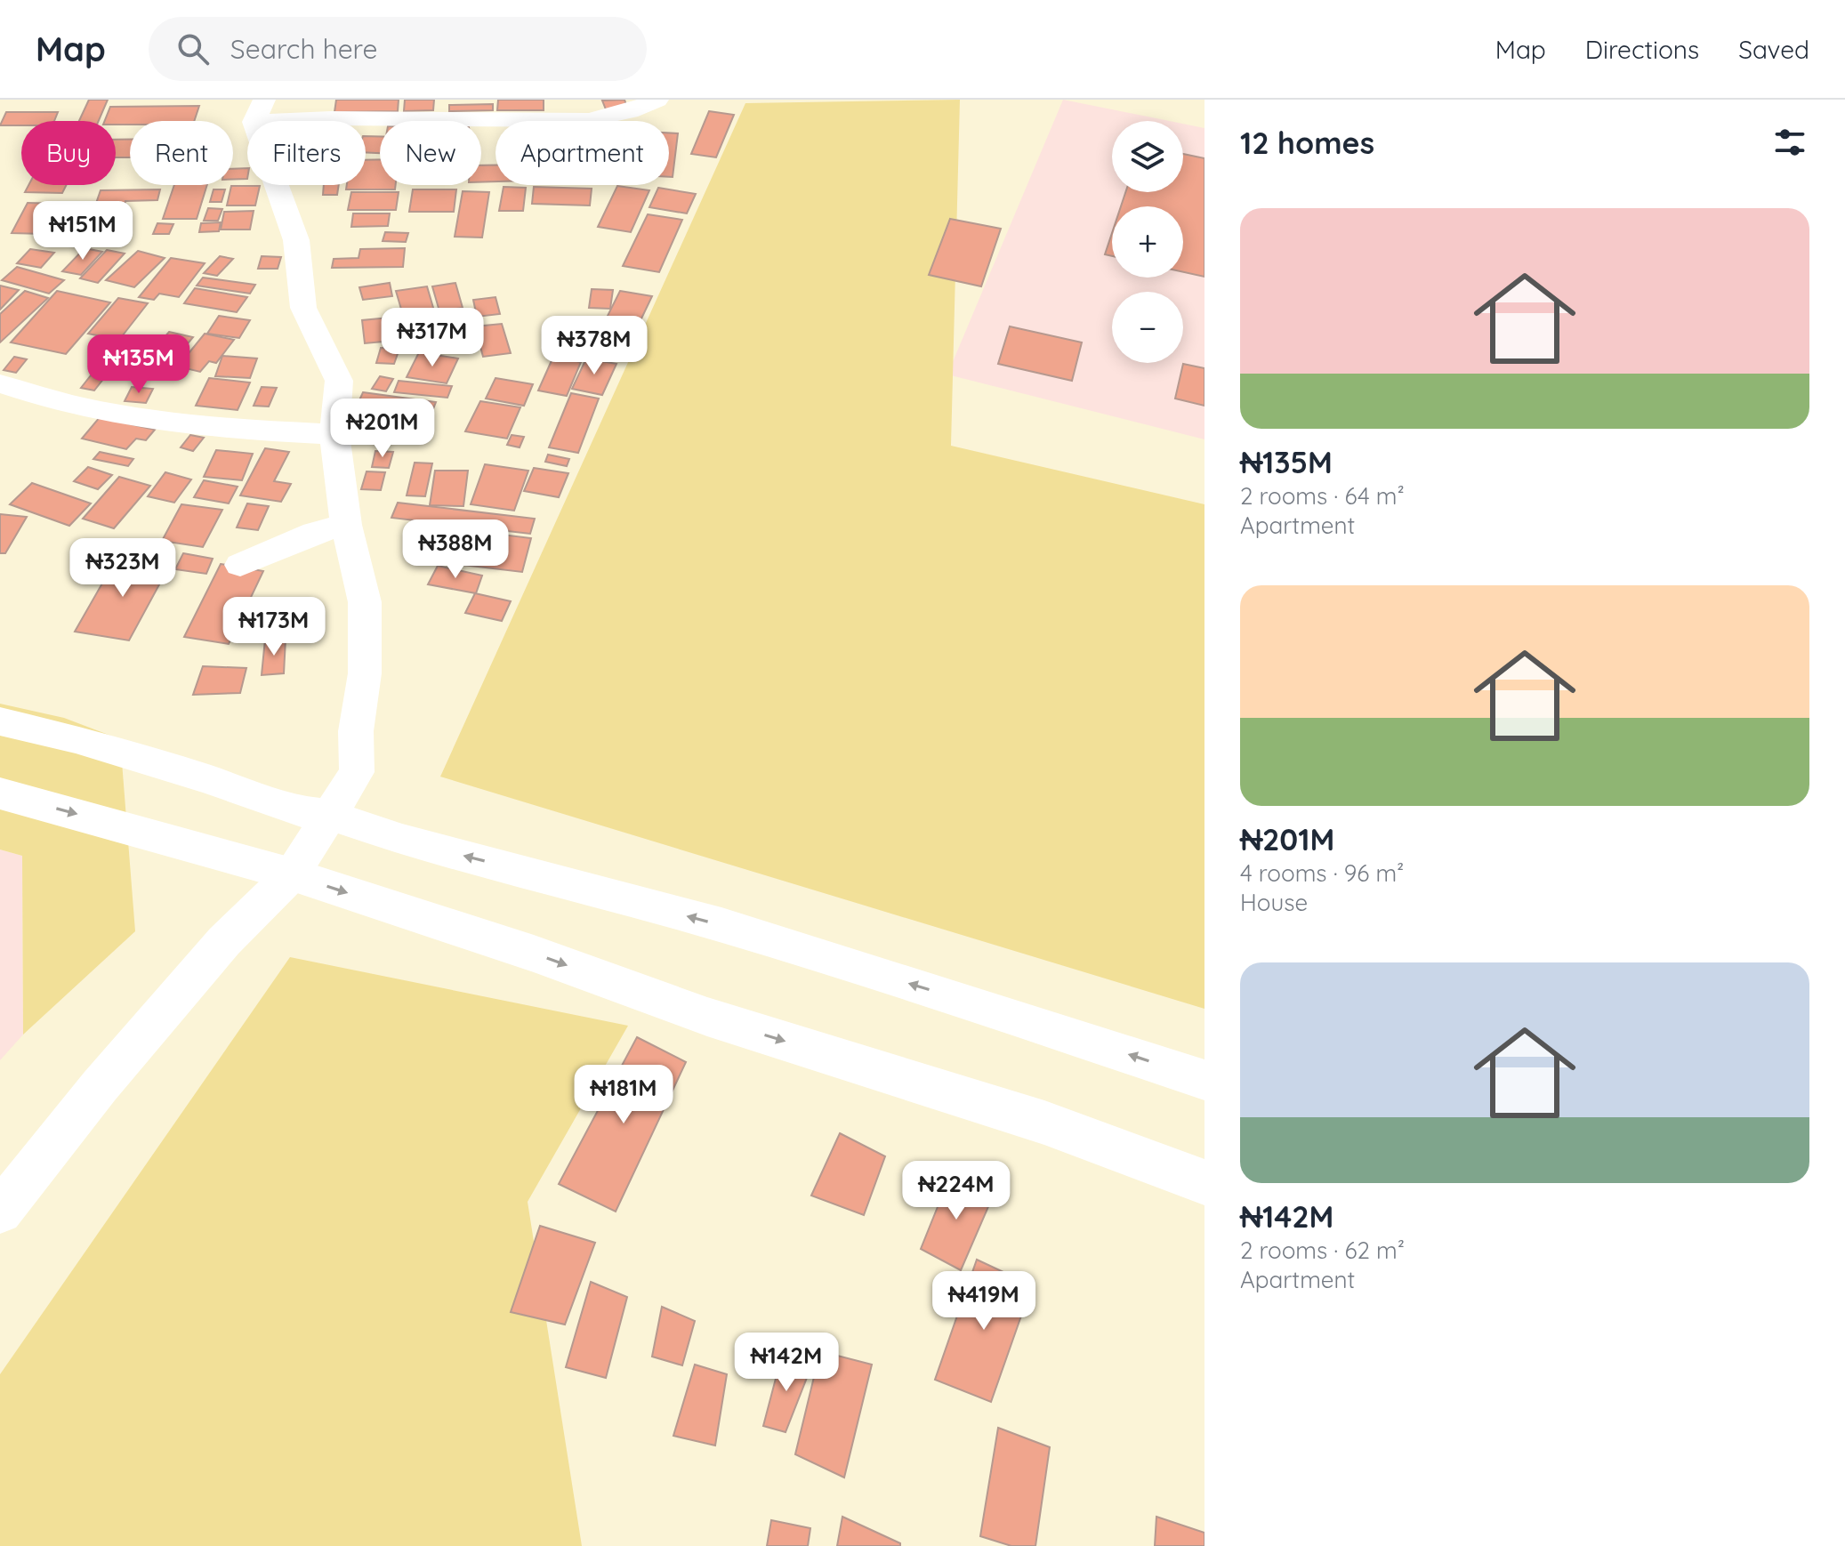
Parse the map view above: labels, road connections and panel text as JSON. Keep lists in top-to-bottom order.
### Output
{
  "page": {
    "header": "Map",
    "search": "Search here",
    "nav": ["Map", "Directions", "Saved"],
    "heading": "12 homes",
    "map_buttons": ["+", "−"],
    "chip": [
      "Buy",
      "Rent",
      "Filters",
      "New",
      "Apartment"
    ],
    "list": [
      {
        "name": "₦135M",
        "note": "2 rooms · 64 m² · Apartment"
      },
      {
        "name": "₦201M",
        "note": "4 rooms · 96 m² · House"
      },
      {
        "name": "₦142M",
        "note": "2 rooms · 62 m² · Apartment"
      }
    ],
    "price": [
      "₦151M",
      "₦317M",
      "₦378M",
      "₦135M",
      "₦201M",
      "₦388M",
      "₦323M",
      "₦173M",
      "₦181M",
      "₦224M",
      "₦419M",
      "₦142M"
    ]
  }
}
